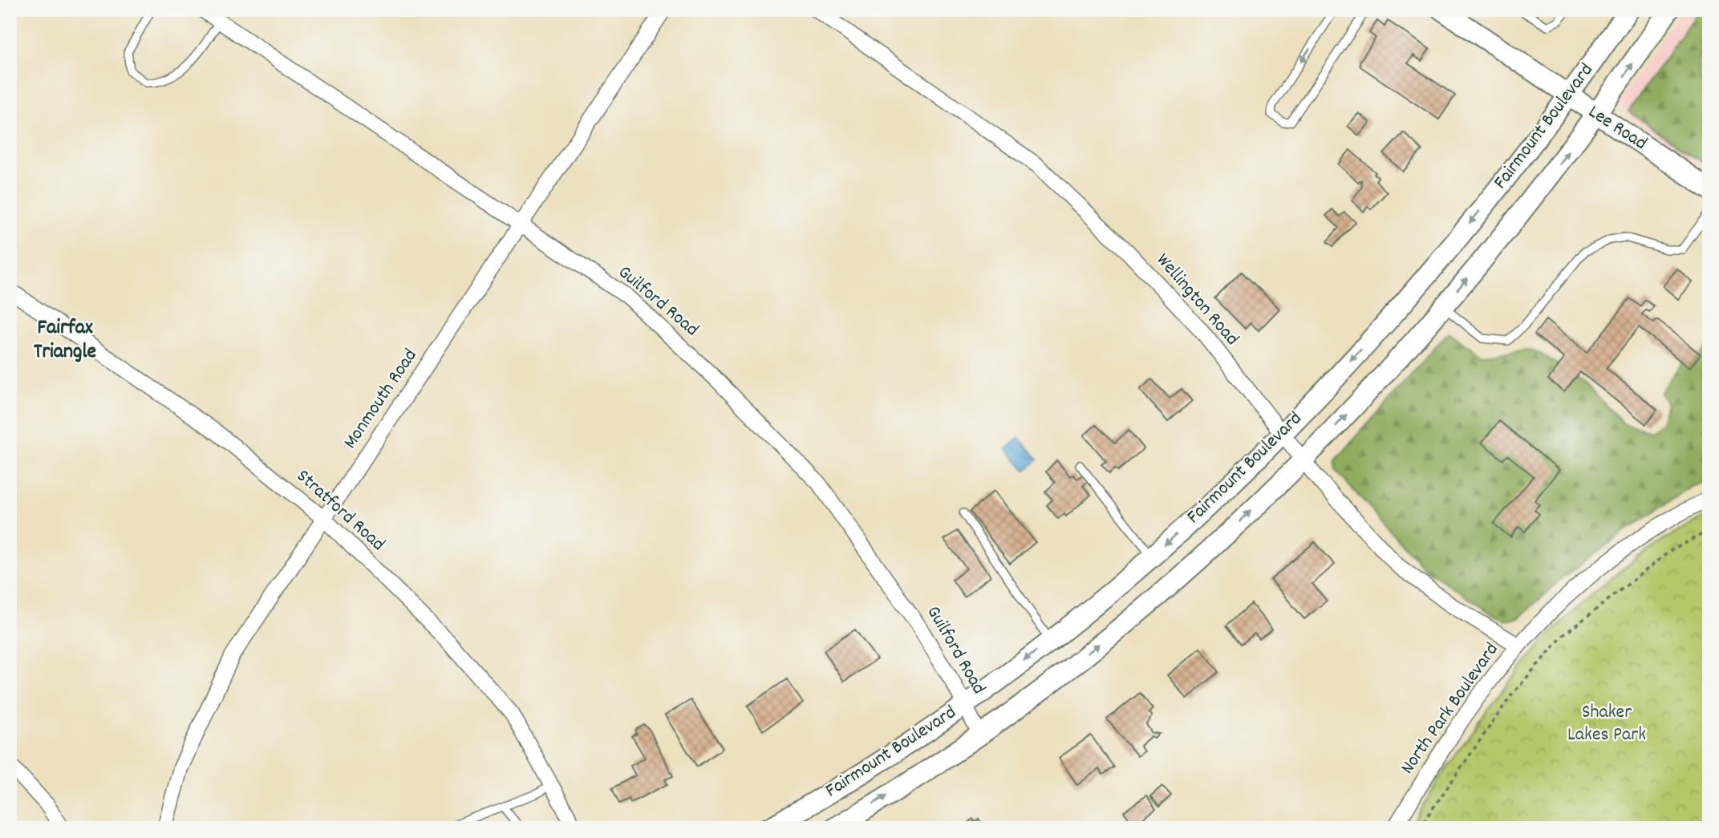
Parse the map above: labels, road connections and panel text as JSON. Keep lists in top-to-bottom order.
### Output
{
  "streets": {
    "main road": ["Fairmount Boulevard", "Lee Road"],
    "street": [
      "Wellington Road",
      "Guilford Road",
      "Monmouth Road",
      "Stratford Road",
      "North Park Boulevard"
    ]
  },
  "crossings": [
    ["Fairmount Boulevard", "Lee Road"],
    ["Fairmount Boulevard", "Wellington Road"],
    ["Fairmount Boulevard", "Guilford Road"],
    ["Wellington Road", "North Park Boulevard"],
    ["Guilford Road", "Monmouth Road"],
    ["Monmouth Road", "Stratford Road"]
  ],
  "districts": ["Fairfax Triangle"],
  "parks": ["Shaker Lakes Park"]
}
